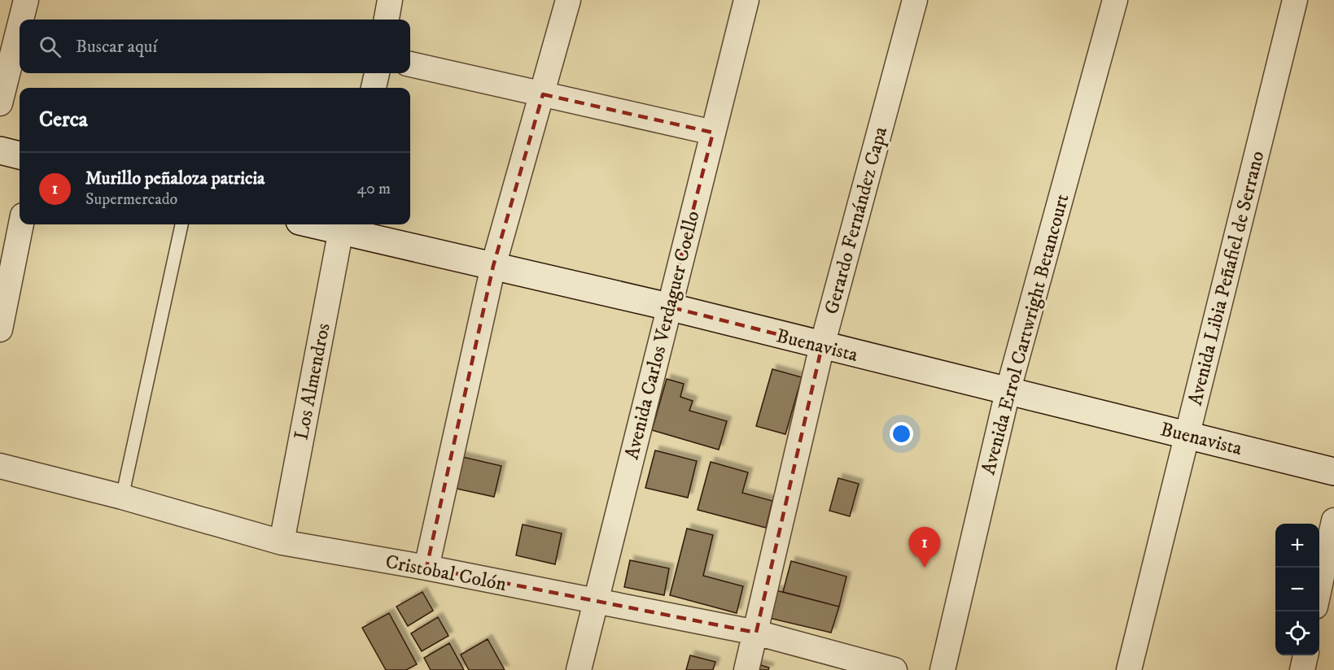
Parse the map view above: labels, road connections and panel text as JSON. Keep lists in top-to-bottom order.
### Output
{
  "streets": {
    "street": [
      "Gerardo Fernández Capa",
      "Avenida Libia Peñafiel de Serrano",
      "Avenida Errol Cartwright Betancourt",
      "Avenida Carlos Verdaguer Coello",
      "Buenavista",
      "Los Almendros",
      "Cristobal Colón"
    ]
  },
  "crossings": [
    ["Gerardo Fernández Capa", "Buenavista"],
    ["Gerardo Fernández Capa", "Cristobal Colón"],
    ["Avenida Libia Peñafiel de Serrano", "Buenavista"],
    ["Avenida Errol Cartwright Betancourt", "Buenavista"],
    ["Avenida Carlos Verdaguer Coello", "Buenavista"],
    ["Avenida Carlos Verdaguer Coello", "Cristobal Colón"],
    ["Buenavista", "Los Almendros"],
    ["Los Almendros", "Cristobal Colón"]
  ],
  "page": {
    "search": "Buscar aquí",
    "heading": "Cerca",
    "list": [
      {
        "mark": "1",
        "name": "Murillo peñaloza patricia",
        "note": "Supermercado",
        "value": "40 m"
      }
    ],
    "map_buttons": ["+", "−"],
    "pins": "1"
  }
}
